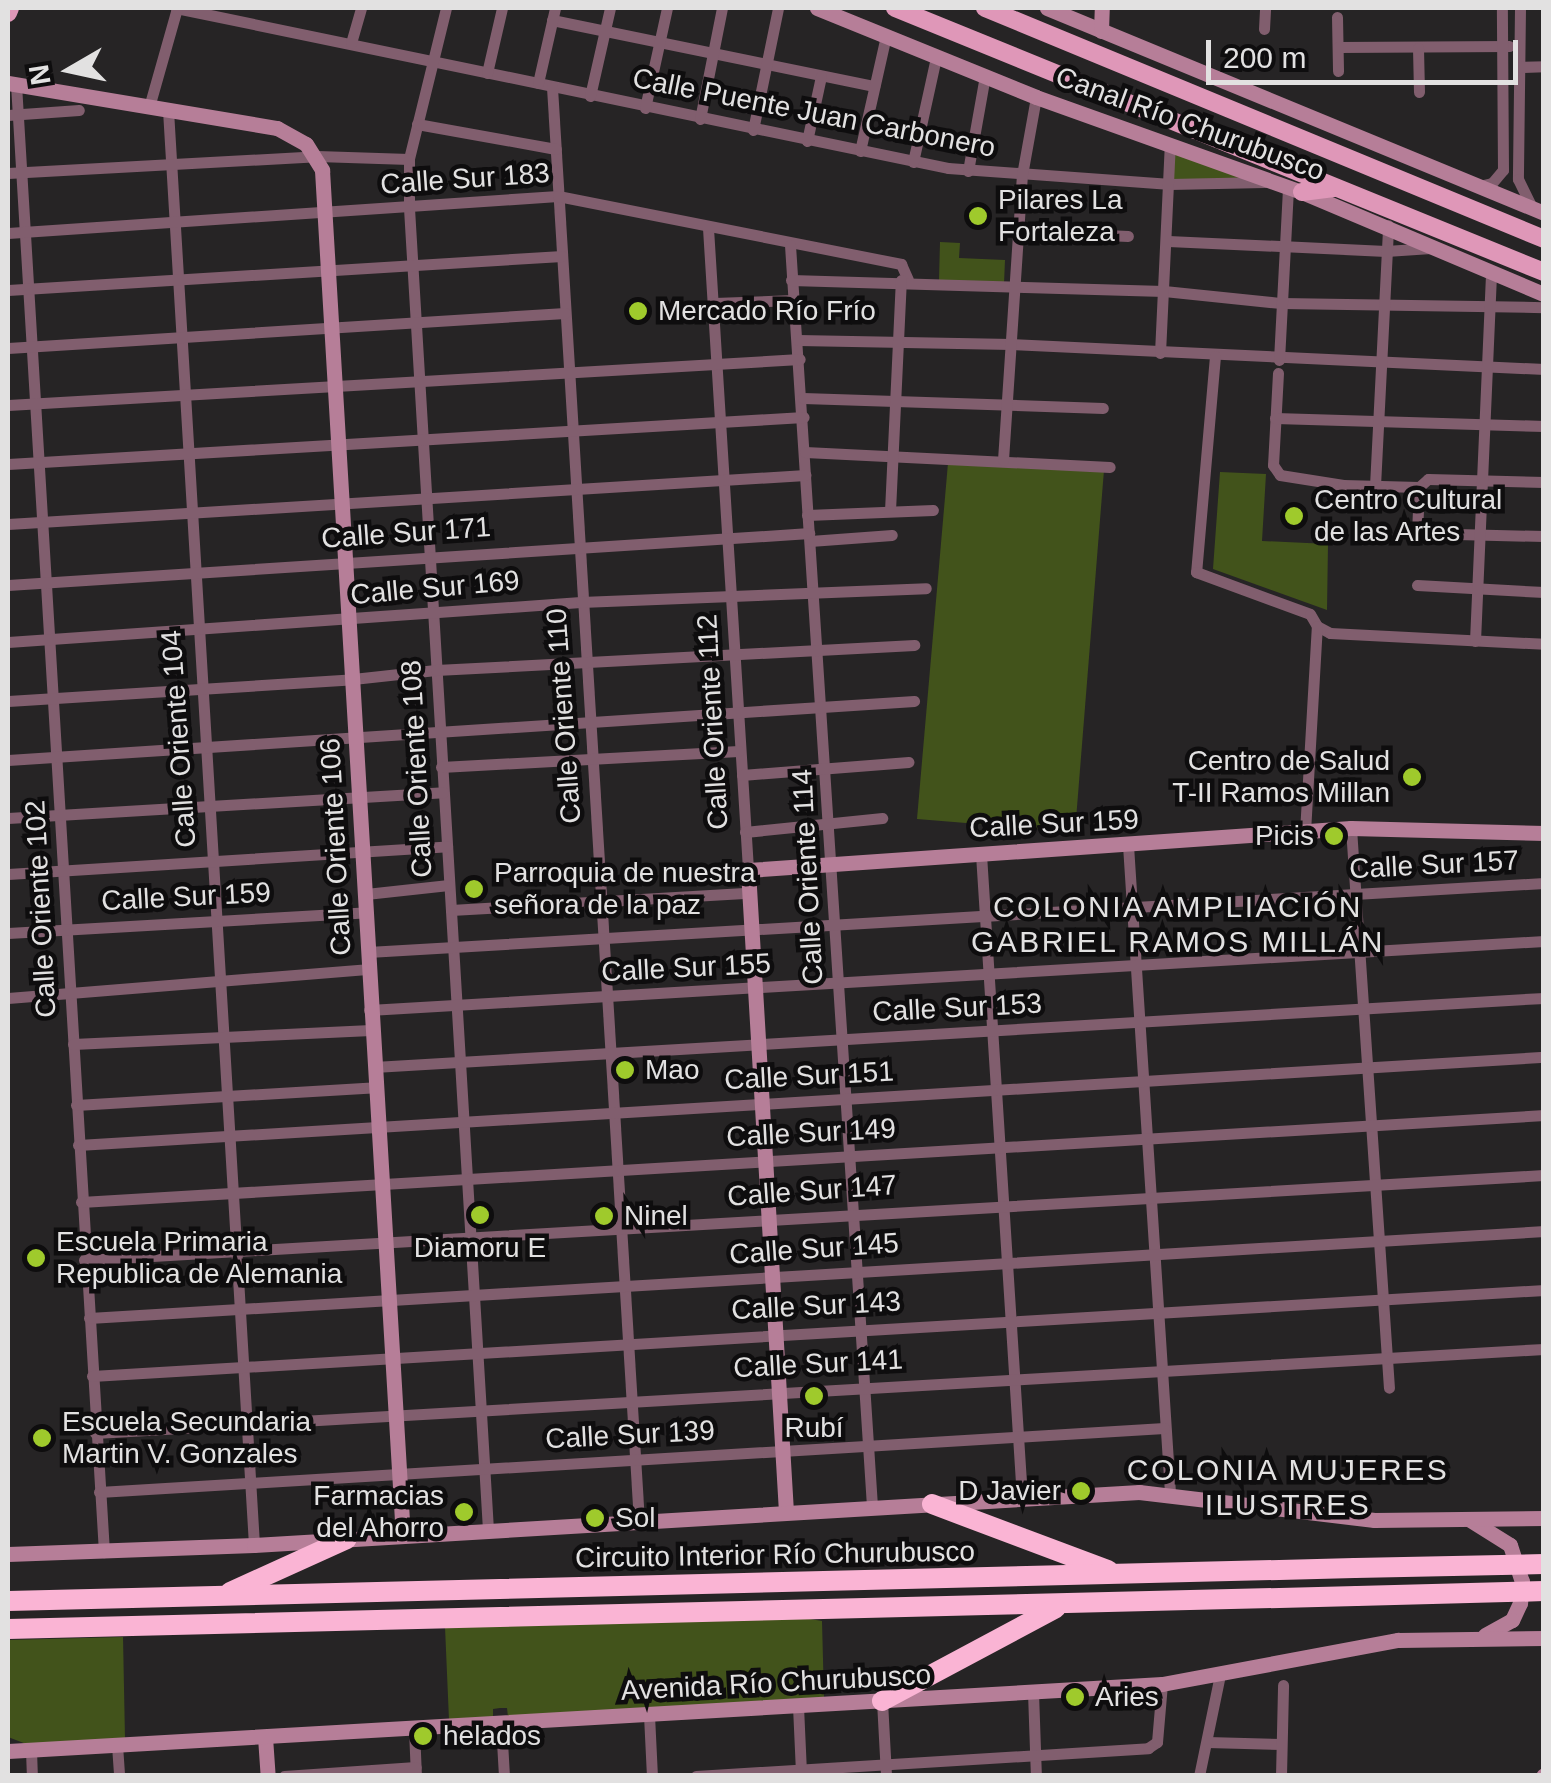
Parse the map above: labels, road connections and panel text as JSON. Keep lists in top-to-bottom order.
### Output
{
  "streets": {
    "highway": ["Circuito Interior Río Churubusco"],
    "main road": ["Canal Río Churubusco"],
    "street": [
      "Calle Puente Juan Carbonero",
      "Calle Sur 183",
      "Calle Sur 171",
      "Calle Sur 169",
      "Calle Oriente 110",
      "Calle Oriente 112",
      "Calle Oriente 104",
      "Calle Oriente 108",
      "Calle Sur 159",
      "Calle Oriente 106",
      "Calle Sur 157",
      "Calle Oriente 114",
      "Calle Oriente 102",
      "Calle Sur 155",
      "Calle Sur 153",
      "Calle Sur 151",
      "Calle Sur 149",
      "Calle Sur 147",
      "Calle Sur 145",
      "Calle Sur 143",
      "Calle Sur 141",
      "Calle Sur 139",
      "Avenida Río Churubusco"
    ]
  },
  "crossings": [
    ["Calle Puente Juan Carbonero", "Canal Río Churubusco"],
    ["Calle Puente Juan Carbonero", "Calle Oriente 110"],
    ["Calle Puente Juan Carbonero", "Calle Oriente 108"],
    ["Calle Sur 183", "Calle Oriente 110"],
    ["Calle Sur 183", "Calle Oriente 112"],
    ["Calle Sur 183", "Calle Oriente 104"],
    ["Calle Sur 183", "Calle Oriente 108"],
    ["Calle Sur 183", "Calle Oriente 106"],
    ["Calle Sur 183", "Calle Oriente 114"],
    ["Calle Sur 183", "Calle Oriente 102"],
    ["Calle Sur 171", "Calle Oriente 110"],
    ["Calle Sur 171", "Calle Oriente 112"],
    ["Calle Sur 171", "Calle Oriente 104"],
    ["Calle Sur 171", "Calle Oriente 108"],
    ["Calle Sur 171", "Calle Oriente 106"],
    ["Calle Sur 171", "Calle Oriente 114"],
    ["Calle Sur 171", "Calle Oriente 102"],
    ["Calle Sur 169", "Calle Oriente 110"],
    ["Calle Sur 169", "Calle Oriente 112"],
    ["Calle Sur 169", "Calle Oriente 104"],
    ["Calle Sur 169", "Calle Oriente 108"],
    ["Calle Sur 169", "Calle Oriente 106"],
    ["Calle Sur 169", "Calle Oriente 114"],
    ["Calle Sur 169", "Calle Oriente 102"],
    ["Calle Oriente 110", "Calle Sur 157"],
    ["Calle Oriente 110", "Calle Sur 155"],
    ["Calle Oriente 110", "Calle Sur 153"],
    ["Calle Oriente 110", "Calle Sur 151"],
    ["Calle Oriente 110", "Calle Sur 149"],
    ["Calle Oriente 110", "Calle Sur 147"],
    ["Calle Oriente 110", "Calle Sur 145"],
    ["Calle Oriente 110", "Calle Sur 143"],
    ["Calle Oriente 110", "Calle Sur 141"],
    ["Calle Oriente 110", "Calle Sur 139"],
    ["Calle Oriente 112", "Calle Sur 159"],
    ["Calle Oriente 112", "Calle Sur 157"],
    ["Calle Oriente 112", "Calle Sur 155"],
    ["Calle Oriente 112", "Calle Sur 153"],
    ["Calle Oriente 112", "Calle Sur 151"],
    ["Calle Oriente 112", "Calle Sur 149"],
    ["Calle Oriente 112", "Calle Sur 147"],
    ["Calle Oriente 112", "Calle Sur 145"],
    ["Calle Oriente 112", "Calle Sur 143"],
    ["Calle Oriente 112", "Calle Sur 141"],
    ["Calle Oriente 112", "Calle Sur 139"],
    ["Calle Oriente 104", "Calle Sur 159"],
    ["Calle Oriente 104", "Calle Sur 157"],
    ["Calle Oriente 104", "Calle Sur 151"],
    ["Calle Oriente 104", "Calle Sur 149"],
    ["Calle Oriente 104", "Calle Sur 147"],
    ["Calle Oriente 104", "Calle Sur 145"],
    ["Calle Oriente 104", "Calle Sur 143"],
    ["Calle Oriente 104", "Calle Sur 141"],
    ["Calle Oriente 104", "Calle Sur 139"],
    ["Calle Oriente 108", "Calle Sur 157"],
    ["Calle Oriente 108", "Calle Sur 155"],
    ["Calle Oriente 108", "Calle Sur 153"],
    ["Calle Oriente 108", "Calle Sur 151"],
    ["Calle Oriente 108", "Calle Sur 149"],
    ["Calle Oriente 108", "Calle Sur 147"],
    ["Calle Oriente 108", "Calle Sur 145"],
    ["Calle Oriente 108", "Calle Sur 143"],
    ["Calle Oriente 108", "Calle Sur 141"],
    ["Calle Oriente 108", "Calle Sur 139"],
    ["Calle Sur 159", "Calle Oriente 106"],
    ["Calle Sur 159", "Calle Oriente 114"],
    ["Calle Sur 159", "Calle Oriente 102"],
    ["Calle Oriente 106", "Calle Sur 157"],
    ["Calle Oriente 106", "Calle Sur 155"],
    ["Calle Oriente 106", "Calle Sur 153"],
    ["Calle Oriente 106", "Calle Sur 151"],
    ["Calle Oriente 106", "Calle Sur 149"],
    ["Calle Oriente 106", "Calle Sur 147"],
    ["Calle Oriente 106", "Calle Sur 145"],
    ["Calle Oriente 106", "Calle Sur 143"],
    ["Calle Oriente 106", "Calle Sur 141"],
    ["Calle Oriente 106", "Calle Sur 139"],
    ["Calle Sur 157", "Calle Oriente 114"],
    ["Calle Sur 157", "Calle Oriente 102"],
    ["Calle Oriente 114", "Calle Sur 155"],
    ["Calle Oriente 114", "Calle Sur 153"],
    ["Calle Oriente 114", "Calle Sur 151"],
    ["Calle Oriente 114", "Calle Sur 149"],
    ["Calle Oriente 114", "Calle Sur 147"],
    ["Calle Oriente 114", "Calle Sur 145"],
    ["Calle Oriente 114", "Calle Sur 143"],
    ["Calle Oriente 114", "Calle Sur 141"],
    ["Calle Oriente 114", "Calle Sur 139"],
    ["Calle Oriente 102", "Calle Sur 151"],
    ["Calle Oriente 102", "Calle Sur 149"],
    ["Calle Oriente 102", "Calle Sur 147"],
    ["Calle Oriente 102", "Calle Sur 145"],
    ["Calle Oriente 102", "Calle Sur 143"],
    ["Calle Oriente 102", "Calle Sur 141"],
    ["Calle Oriente 102", "Calle Sur 139"]
  ],
  "districts": ["COLONIA AMPLIACIÓN GABRIEL RAMOS MILLÁN", "COLONIA MUJERES ILUSTRES"],
  "places": [
    "Pilares La Fortaleza",
    "Mercado Río Frío",
    "Centro Cultural de las Artes",
    "Centro de Salud T-II Ramos Millan",
    "Picis",
    "Parroquia de nuestra señora de la paz",
    "Mao",
    "Diamoru E",
    "Ninel",
    "Escuela Primaria Republica de Alemania",
    "Rubí",
    "Escuela Secundaria Martin V. Gonzales",
    "D Javier",
    "Farmacias del Ahorro",
    "Sol",
    "Aries",
    "helados"
  ],
  "scale_bar": "200 m",
  "north": "left"
}
